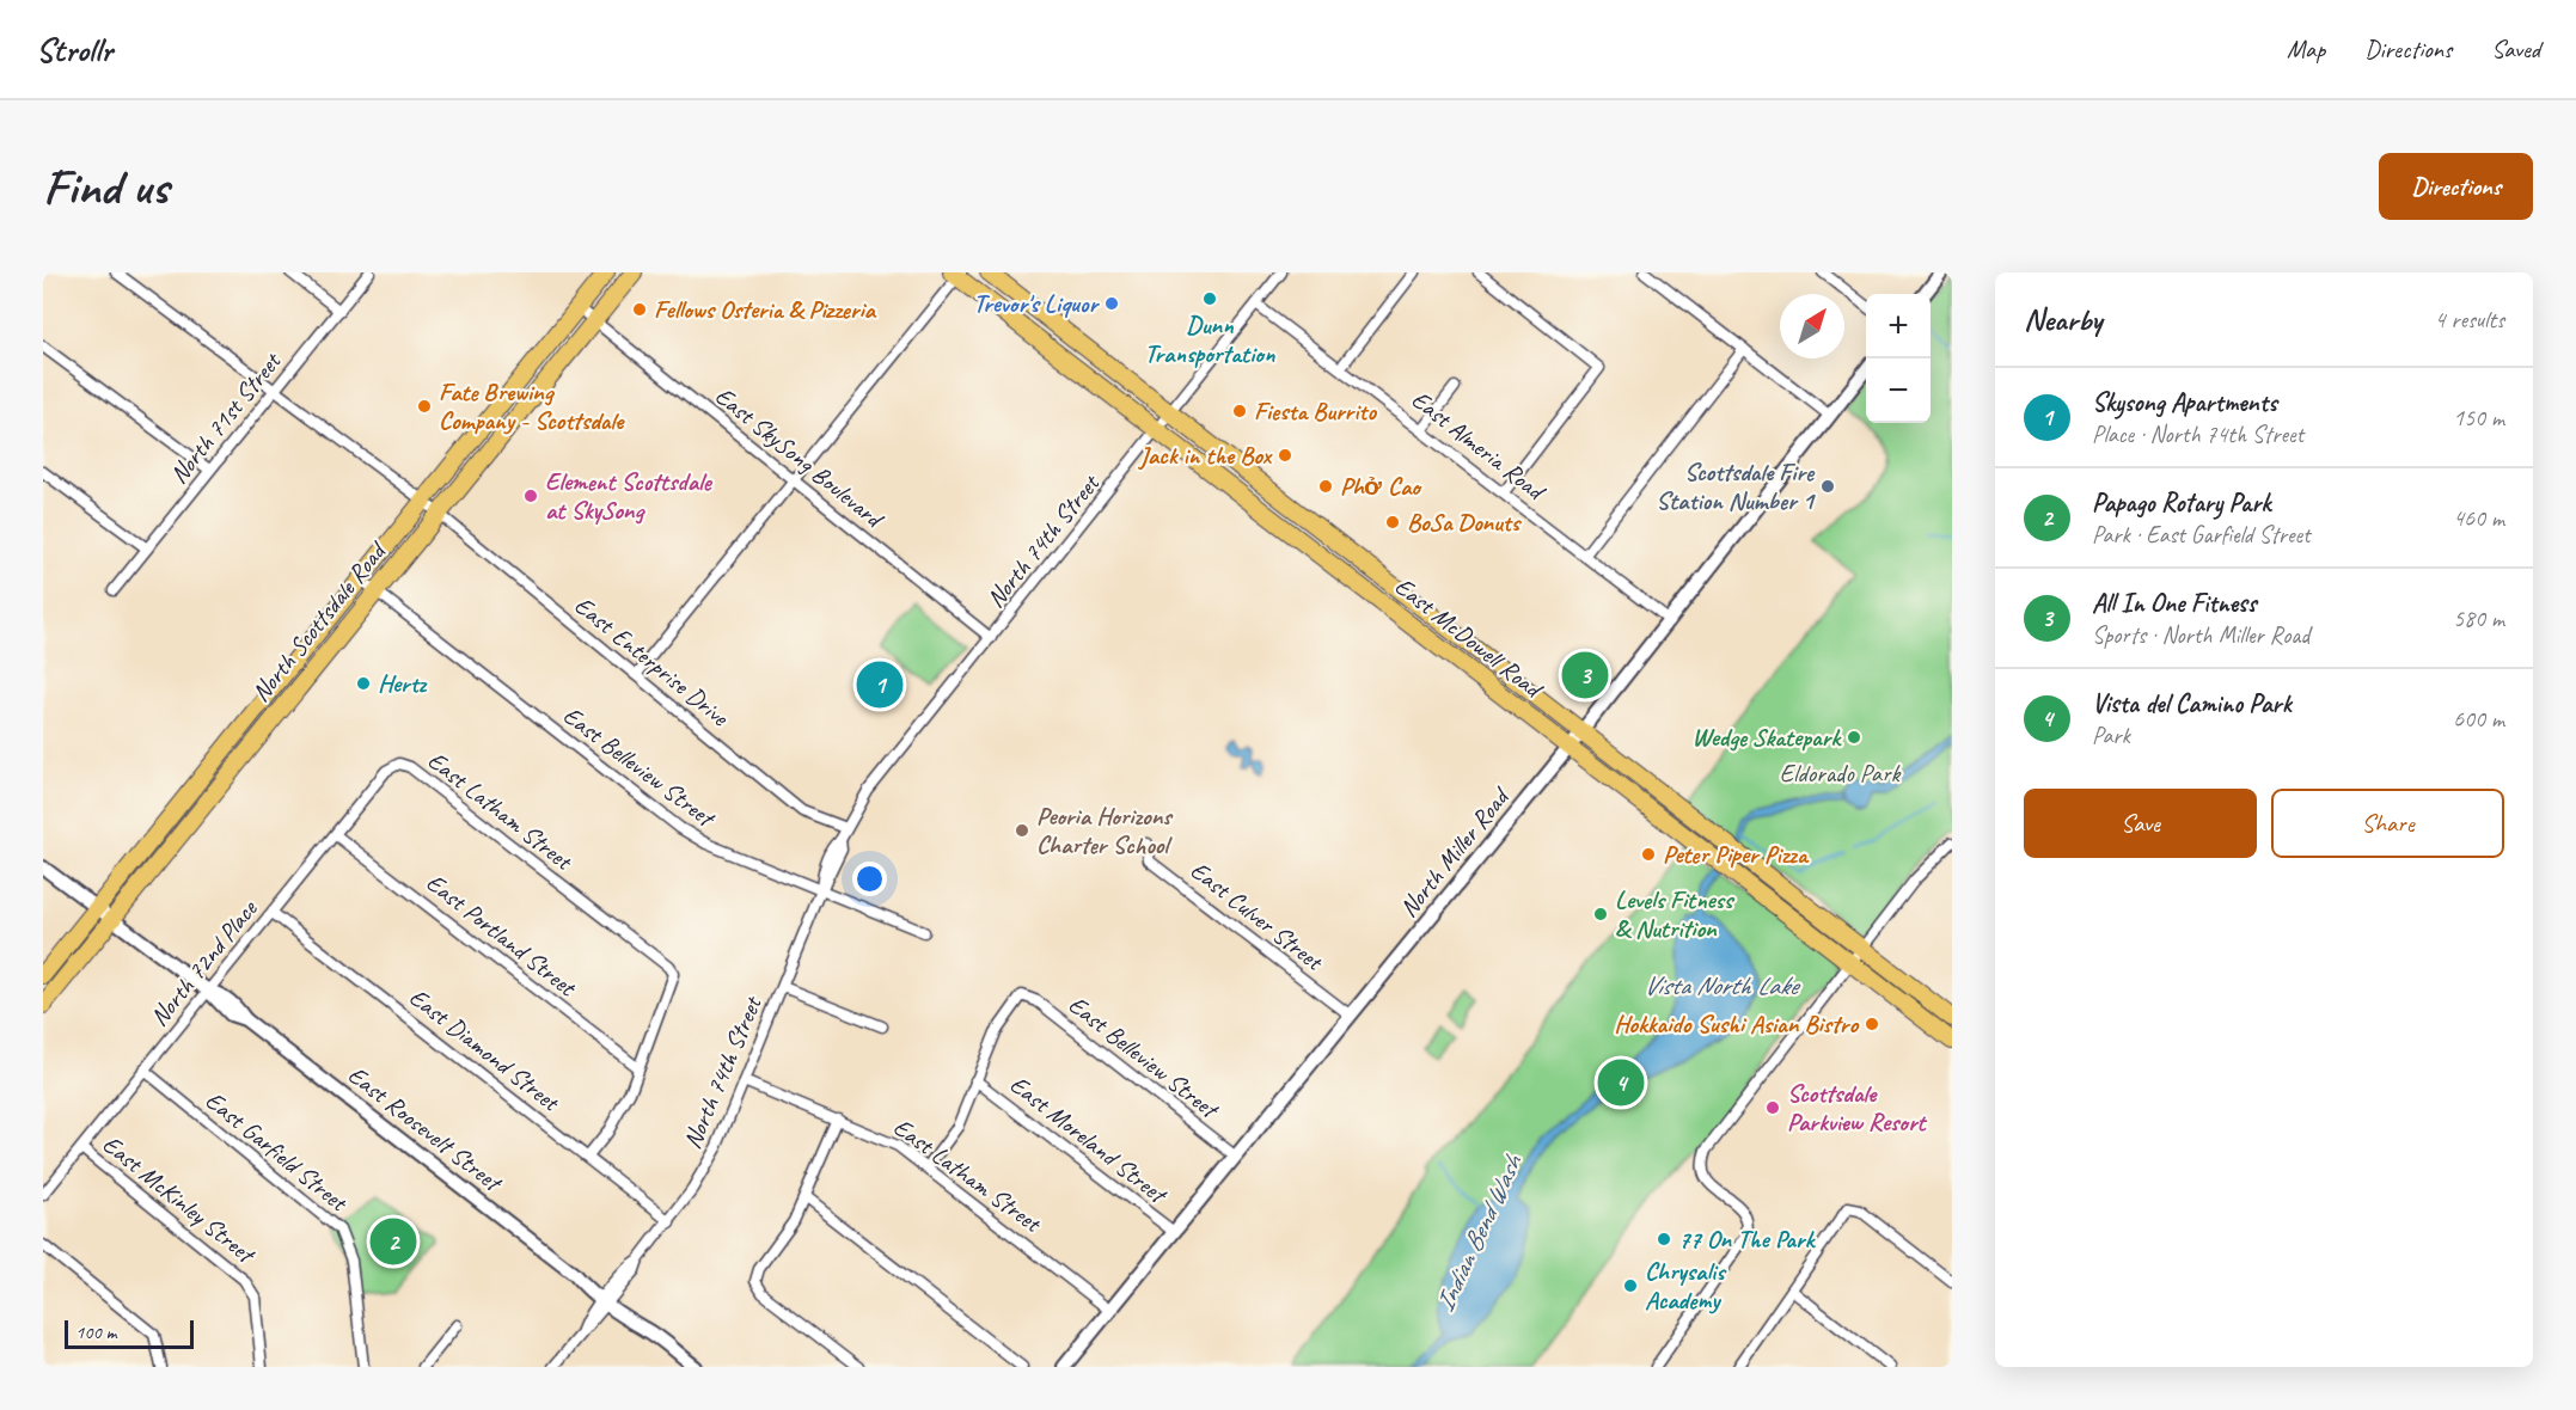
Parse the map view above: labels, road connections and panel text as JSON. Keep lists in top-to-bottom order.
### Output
{
  "streets": {
    "main road": ["North Scottsdale Road", "East McDowell Road"],
    "street": [
      "North 71st Street",
      "East Almeria Road",
      "East SkySong Boulevard",
      "North 74th Street",
      "East Enterprise Drive",
      "East Belleview Street",
      "East Latham Street",
      "North Miller Road",
      "East Culver Street",
      "East Portland Street",
      "North 72nd Place",
      "East Diamond Street",
      "East Roosevelt Street",
      "East Moreland Street",
      "East Garfield Street",
      "East McKinley Street"
    ]
  },
  "crossings": [
    ["East Almeria Road", "North 74th Street"],
    ["East Almeria Road", "North Miller Road"],
    ["East SkySong Boulevard", "North 74th Street"],
    ["East SkySong Boulevard", "North Scottsdale Road"],
    ["North 74th Street", "East McDowell Road"],
    ["North 74th Street", "East Enterprise Drive"],
    ["North 74th Street", "East Belleview Street"],
    ["North 74th Street", "East Latham Street"],
    ["North 74th Street", "East Diamond Street"],
    ["North 74th Street", "East Roosevelt Street"],
    ["North Scottsdale Road", "East Enterprise Drive"],
    ["North Scottsdale Road", "East Belleview Street"],
    ["North Scottsdale Road", "East Roosevelt Street"],
    ["East McDowell Road", "North Miller Road"],
    ["East Belleview Street", "North Miller Road"],
    ["East Belleview Street", "East Moreland Street"],
    ["East Latham Street", "North Miller Road"],
    ["East Latham Street", "East Portland Street"],
    ["East Latham Street", "North 72nd Place"],
    ["North Miller Road", "East Culver Street"],
    ["North Miller Road", "East Moreland Street"],
    ["East Portland Street", "North 72nd Place"],
    ["North 72nd Place", "East Diamond Street"],
    ["North 72nd Place", "East Roosevelt Street"],
    ["North 72nd Place", "East Garfield Street"],
    ["North 72nd Place", "East McKinley Street"]
  ],
  "water": ["Vista North Lake", "Indian Bend Wash"],
  "parks": ["Eldorado Park"],
  "places": [
    "Dunn Transportation",
    "Trevor's Liquor",
    "Fellows Osteria & Pizzeria",
    "Fate Brewing Company - Scottsdale",
    "Fiesta Burrito",
    "Jack in the Box",
    "Phở Cao",
    "Scottsdale Fire Station Number 1",
    "Element Scottsdale at SkySong",
    "BoSa Donuts",
    "Hertz",
    "Wedge Skatepark",
    "Peoria Horizons Charter School",
    "Peter Piper Pizza",
    "Levels Fitness & Nutrition",
    "Hokkaido Sushi Asian Bistro",
    "Scottsdale Parkview Resort",
    "77 On The Park",
    "Chrysalis Academy"
  ],
  "scale_bar": "100 m",
  "north": "top right",
  "page": {
    "header": "Strollr",
    "nav": ["Map", "Directions", "Saved"],
    "buttons": [
      "Directions",
      ["Save", "Share"]
    ],
    "title": "Find us",
    "heading": ["Nearby", "4 results"],
    "map_buttons": ["+", "−"],
    "list": [
      {
        "mark": "1",
        "name": "Skysong Apartments",
        "note": "Place · North 74th Street",
        "value": "150 m"
      },
      {
        "mark": "2",
        "name": "Papago Rotary Park",
        "note": "Park · East Garfield Street",
        "value": "460 m"
      },
      {
        "mark": "3",
        "name": "All In One Fitness",
        "note": "Sports · North Miller Road",
        "value": "580 m"
      },
      {
        "mark": "4",
        "name": "Vista del Camino Park",
        "note": "Park",
        "value": "600 m"
      }
    ],
    "pins": [
      "3",
      "1",
      "4",
      "2"
    ],
    "scale": "100 m"
  }
}
